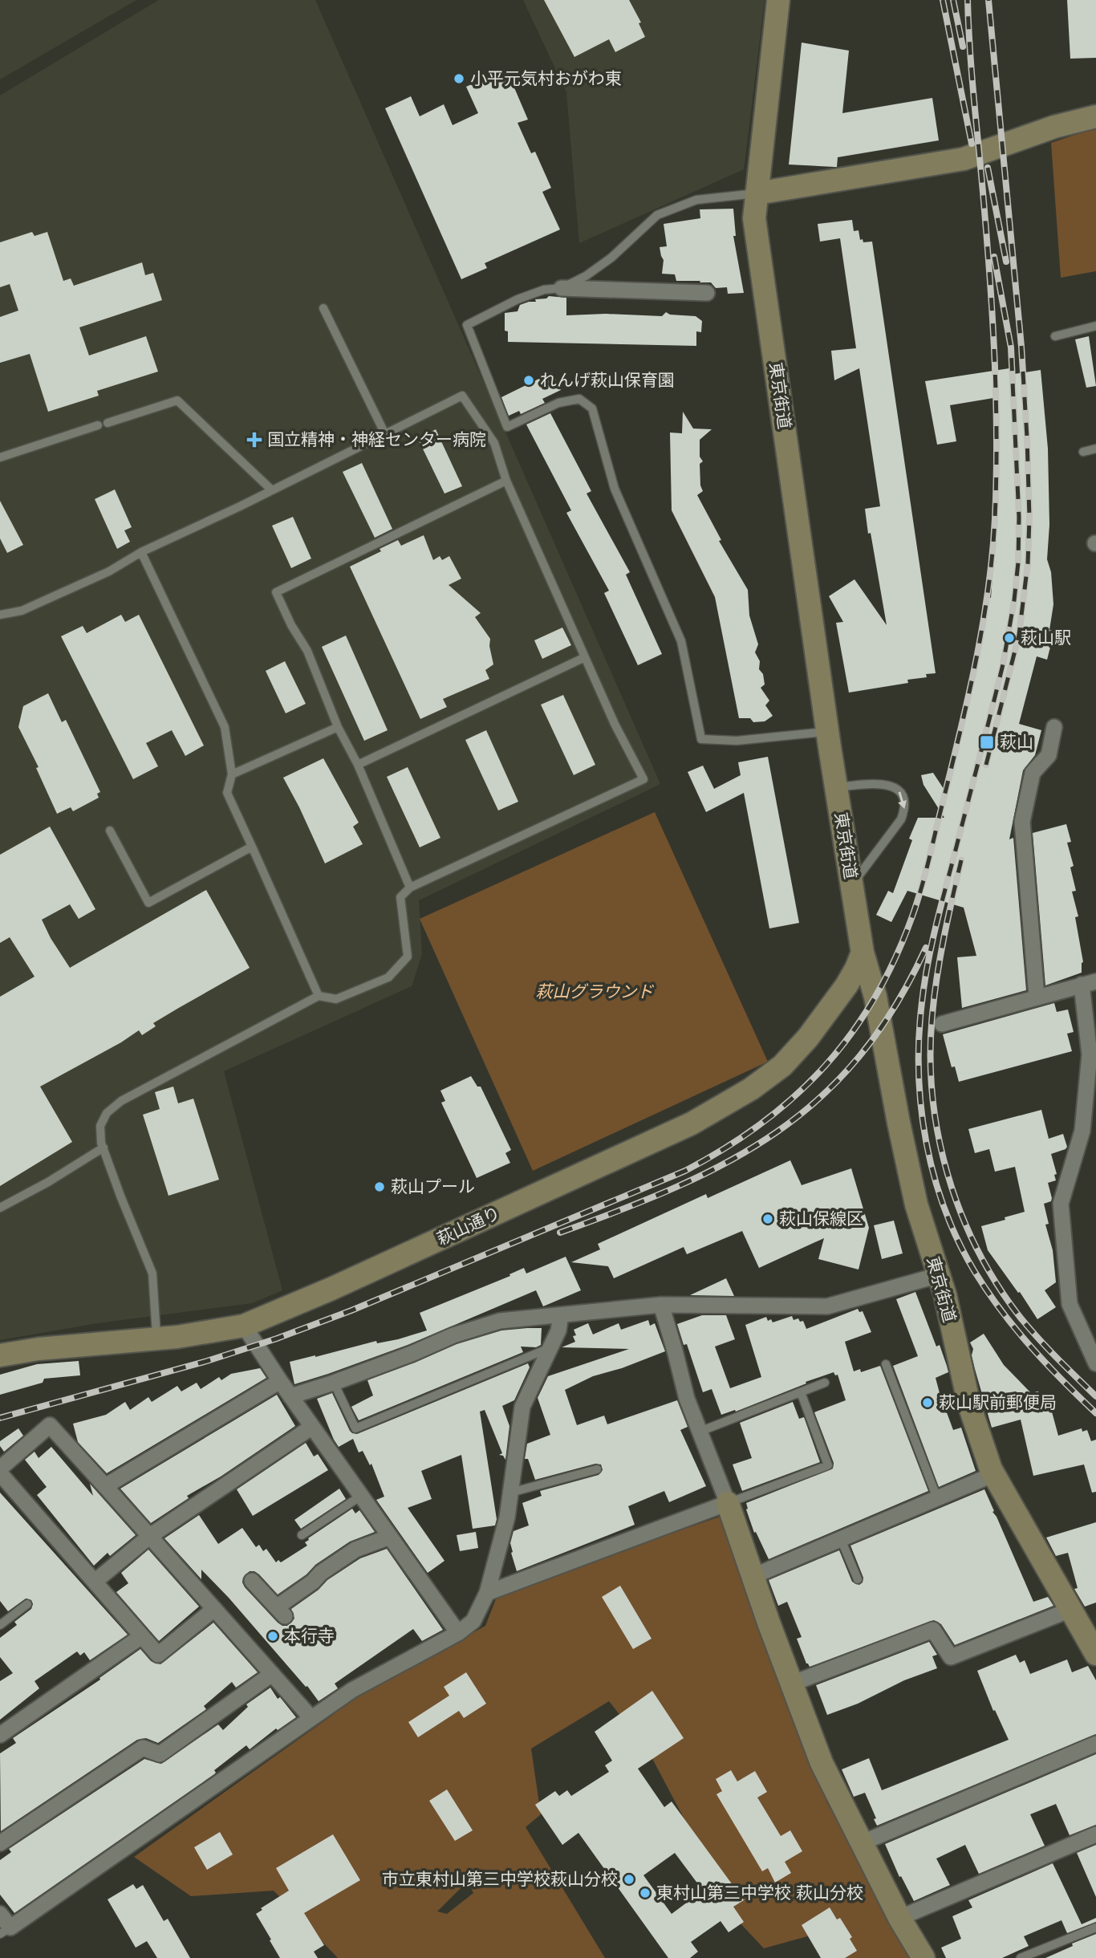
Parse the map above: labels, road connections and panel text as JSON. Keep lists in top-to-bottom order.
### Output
{
  "streets": {
    "street": ["東京街道", "萩山通り"]
  },
  "crossings": [
    ["東京街道", "萩山通り"]
  ],
  "parks": ["萩山グラウンド"],
  "places": {
    "other": [
      "小平元気村おがわ東",
      "れんげ萩山保育園",
      "萩山駅",
      "萩山プール",
      "萩山保線区",
      "萩山駅前郵便局",
      "本行寺",
      "市立東村山第三中学校萩山分校",
      "東村山第三中学校 萩山分校"
    ],
    "health": ["国立精神・神経センター病院"],
    "transit": ["萩山"]
  }
}
